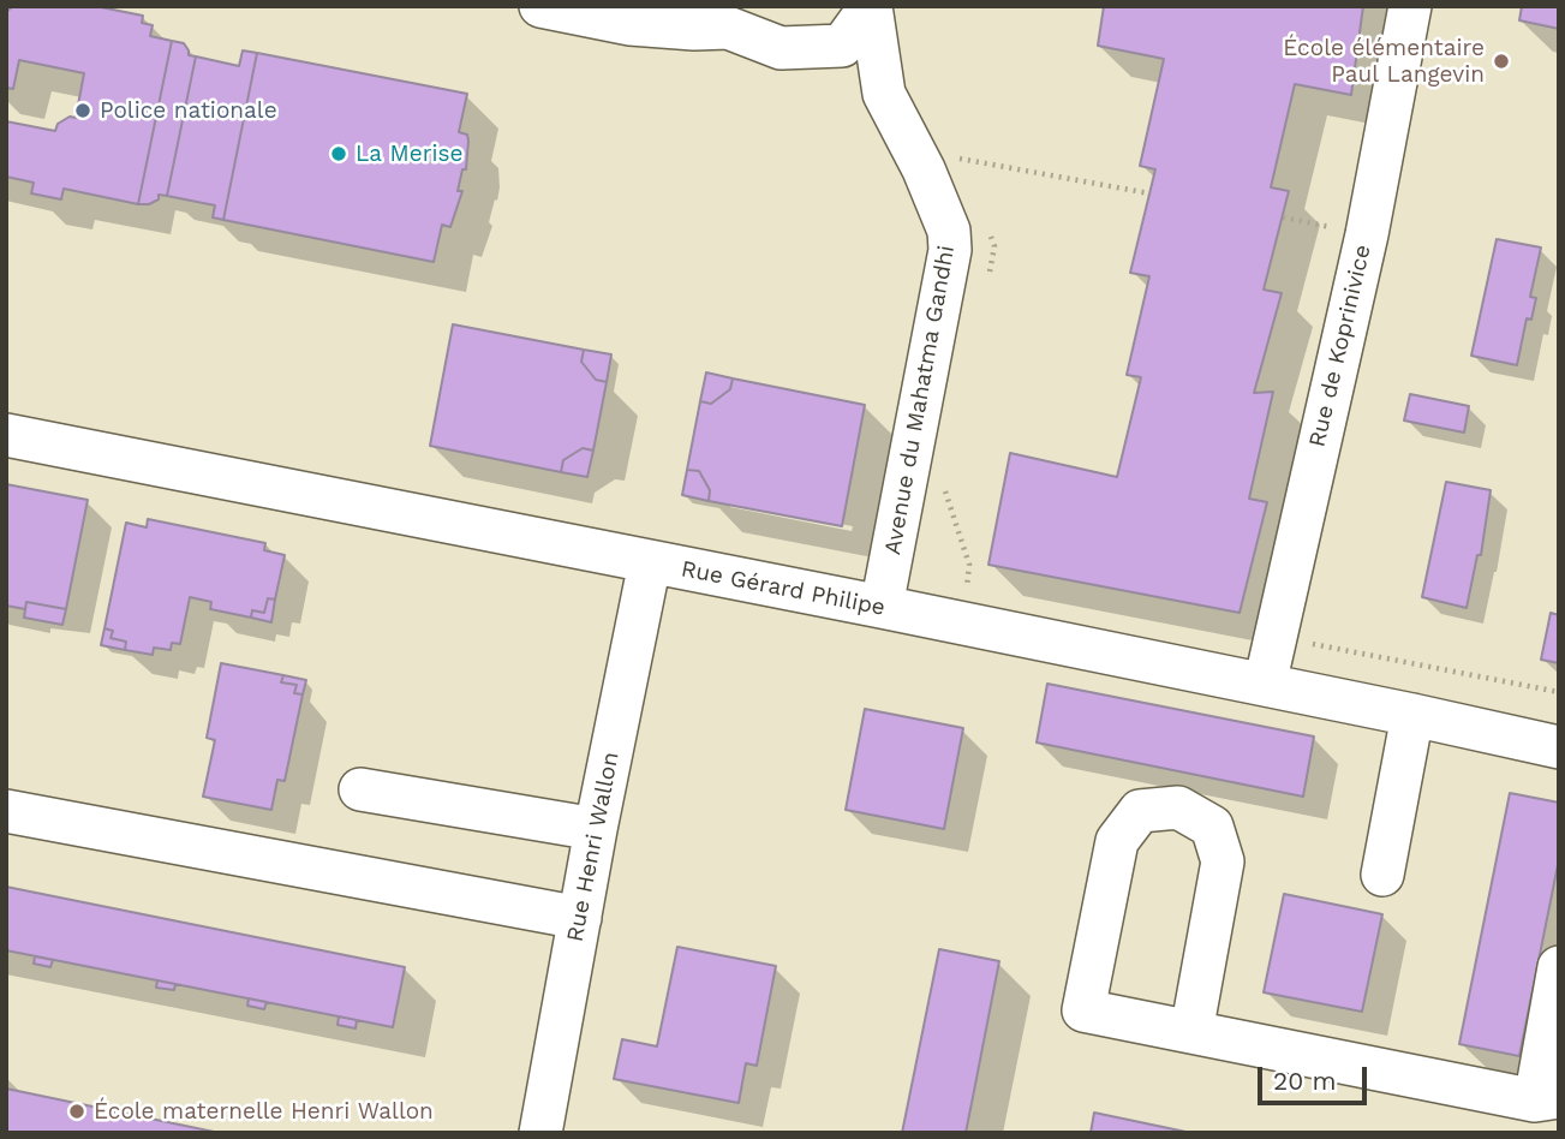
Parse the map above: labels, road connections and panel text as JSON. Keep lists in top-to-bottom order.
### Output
{
  "streets": {
    "street": [
      "Rue de Koprinivice",
      "Avenue du Mahatma Gandhi",
      "Rue Gérard Philipe",
      "Rue Henri Wallon"
    ]
  },
  "crossings": [
    ["Rue de Koprinivice", "Rue Gérard Philipe"],
    ["Avenue du Mahatma Gandhi", "Rue Gérard Philipe"],
    ["Rue Gérard Philipe", "Rue Henri Wallon"]
  ],
  "places": [
    "École élémentaire Paul Langevin",
    "Police nationale",
    "La Merise",
    "École maternelle Henri Wallon"
  ],
  "scale_bar": "20 m"
}
